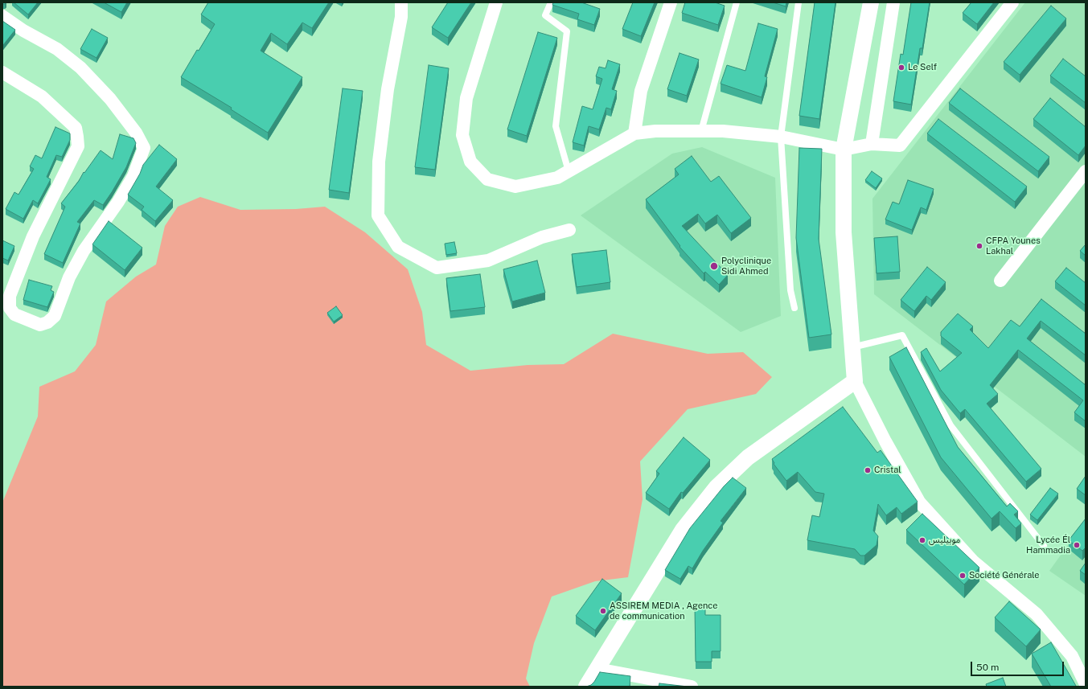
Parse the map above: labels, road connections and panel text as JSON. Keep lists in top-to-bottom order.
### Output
{
  "places": [
    "Le Self",
    "CFPA Younes Lakhal",
    "Polyclinique Sidi Ahmed",
    "Cristal",
    "موبيليس",
    "Lycée Él Hammadia",
    "Société Générale",
    "ASSIREM MEDIA , Agence de communication"
  ],
  "scale_bar": "50 m"
}
